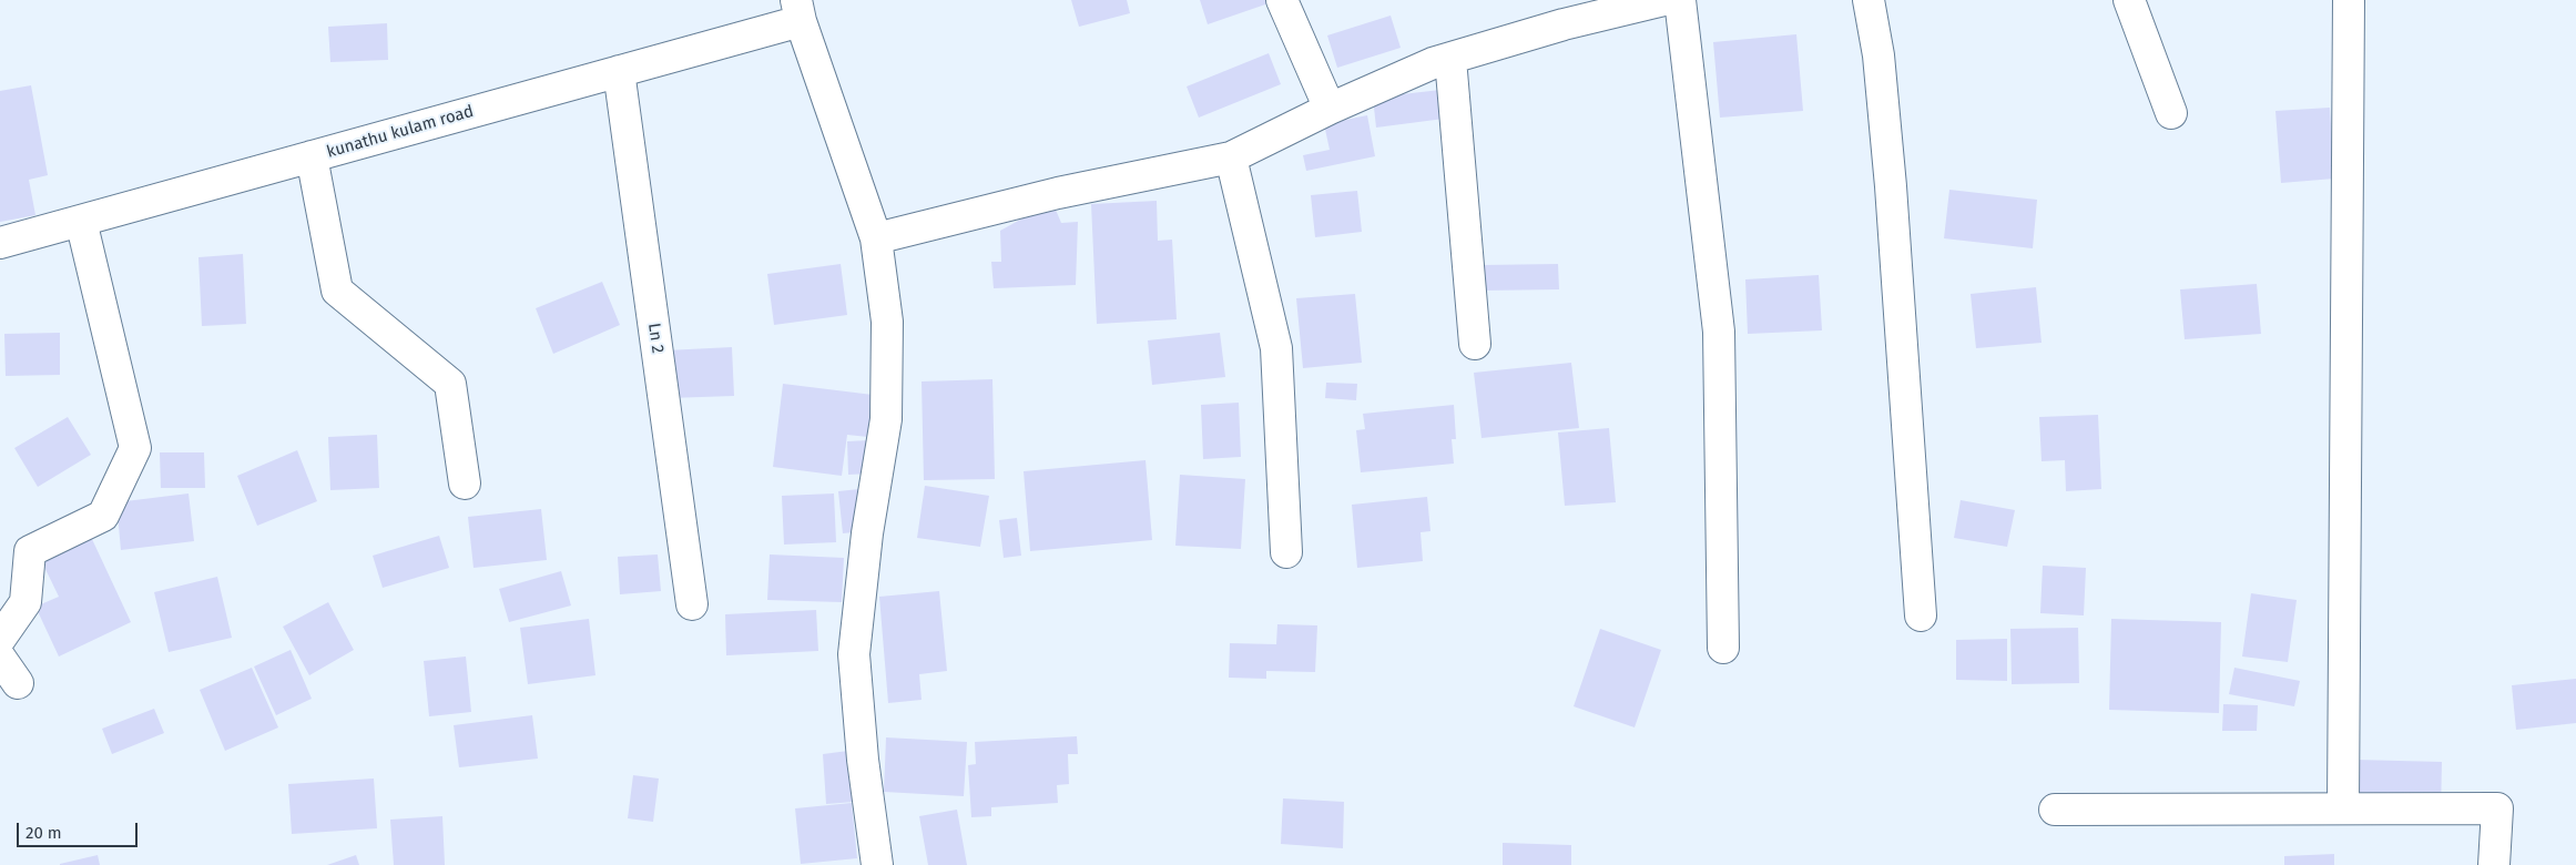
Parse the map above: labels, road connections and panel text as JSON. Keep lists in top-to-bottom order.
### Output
{
  "streets": {
    "street": ["kunathu kulam road", "Ln 2"]
  },
  "crossings": [
    ["kunathu kulam road", "Ln 2"]
  ],
  "scale_bar": "20 m"
}
